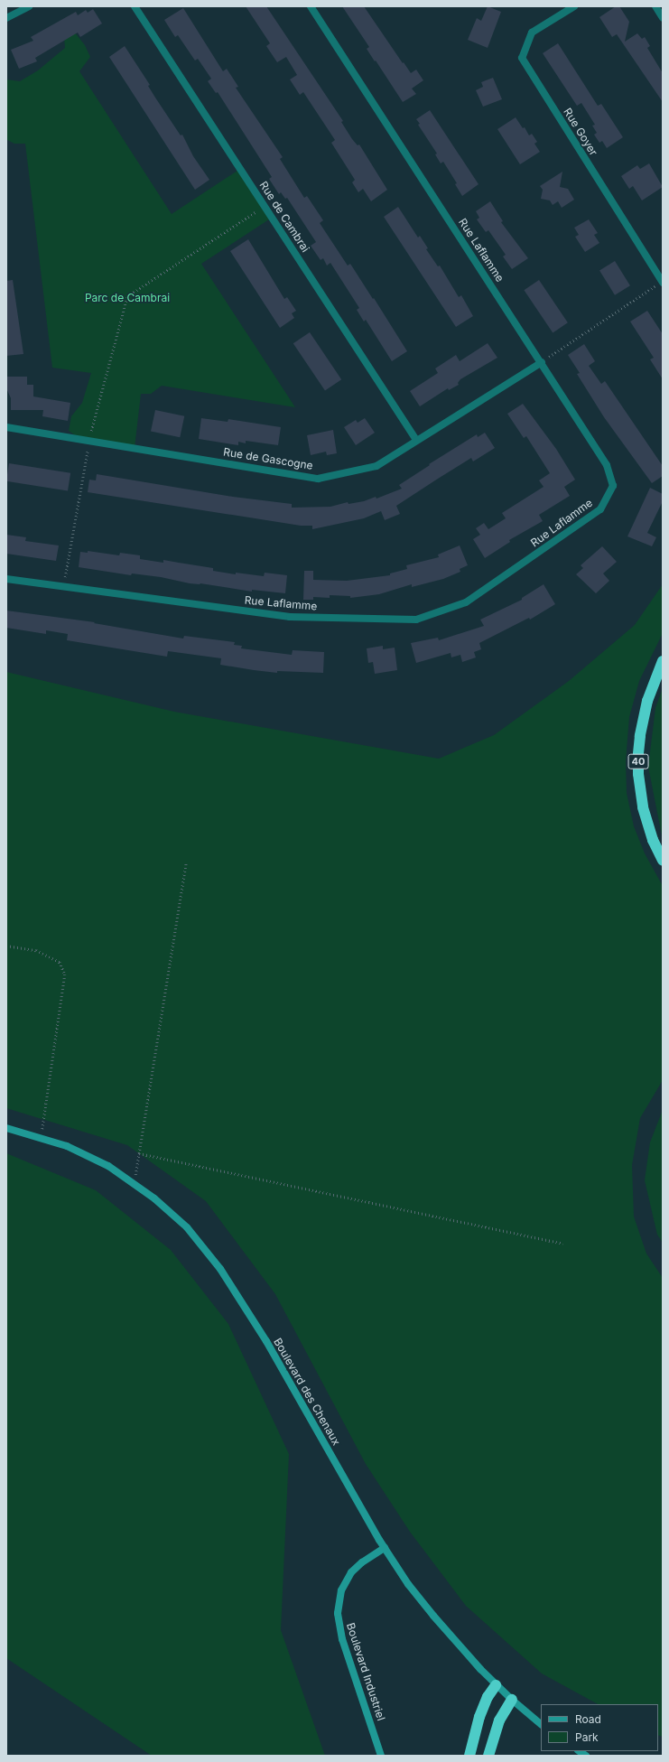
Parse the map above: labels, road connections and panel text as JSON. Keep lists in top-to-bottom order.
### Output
{
  "streets": {
    "highway": ["40"],
    "main road": ["Boulevard des Chenaux", "Boulevard Industriel"],
    "street": [
      "Rue Goyer",
      "Rue de Cambrai",
      "Rue Laflamme",
      "Rue de Gascogne"
    ]
  },
  "crossings": [
    ["Rue de Cambrai", "Rue de Gascogne"],
    ["Rue Laflamme", "Rue de Gascogne"],
    ["Boulevard des Chenaux", "Boulevard Industriel"]
  ],
  "parks": ["Parc de Cambrai"],
  "legend": ["Road", "Park"]
}
